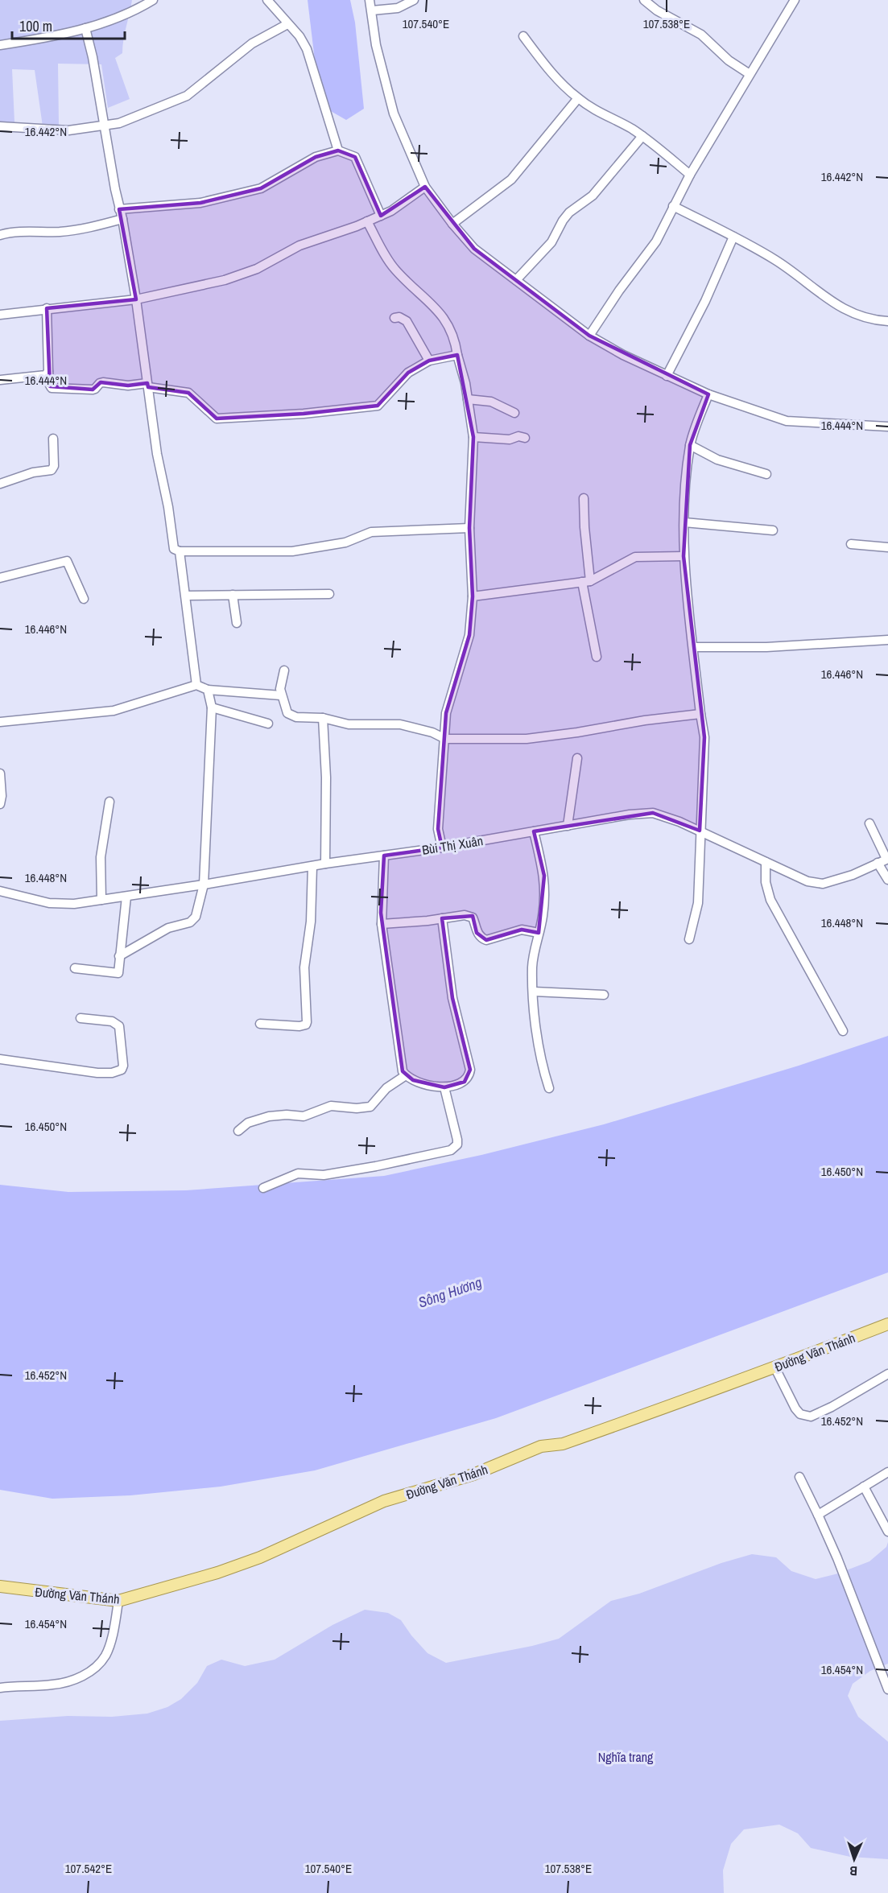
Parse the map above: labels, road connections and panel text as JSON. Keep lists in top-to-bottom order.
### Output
{
  "streets": {
    "main road": ["Đường Văn Thánh"],
    "street": ["Bùi Thị Xuân"]
  },
  "water": ["Sông Hương"],
  "parks": ["Nghĩa trang"],
  "scale_bar": "100 m",
  "north": "bottom",
  "coordinates": [
    "107.540°E",
    "107.538°E",
    "16.442°N",
    "16.444°N",
    "16.446°N",
    "16.448°N",
    "16.450°N",
    "16.452°N",
    "16.454°N",
    "107.542°E"
  ]
}
